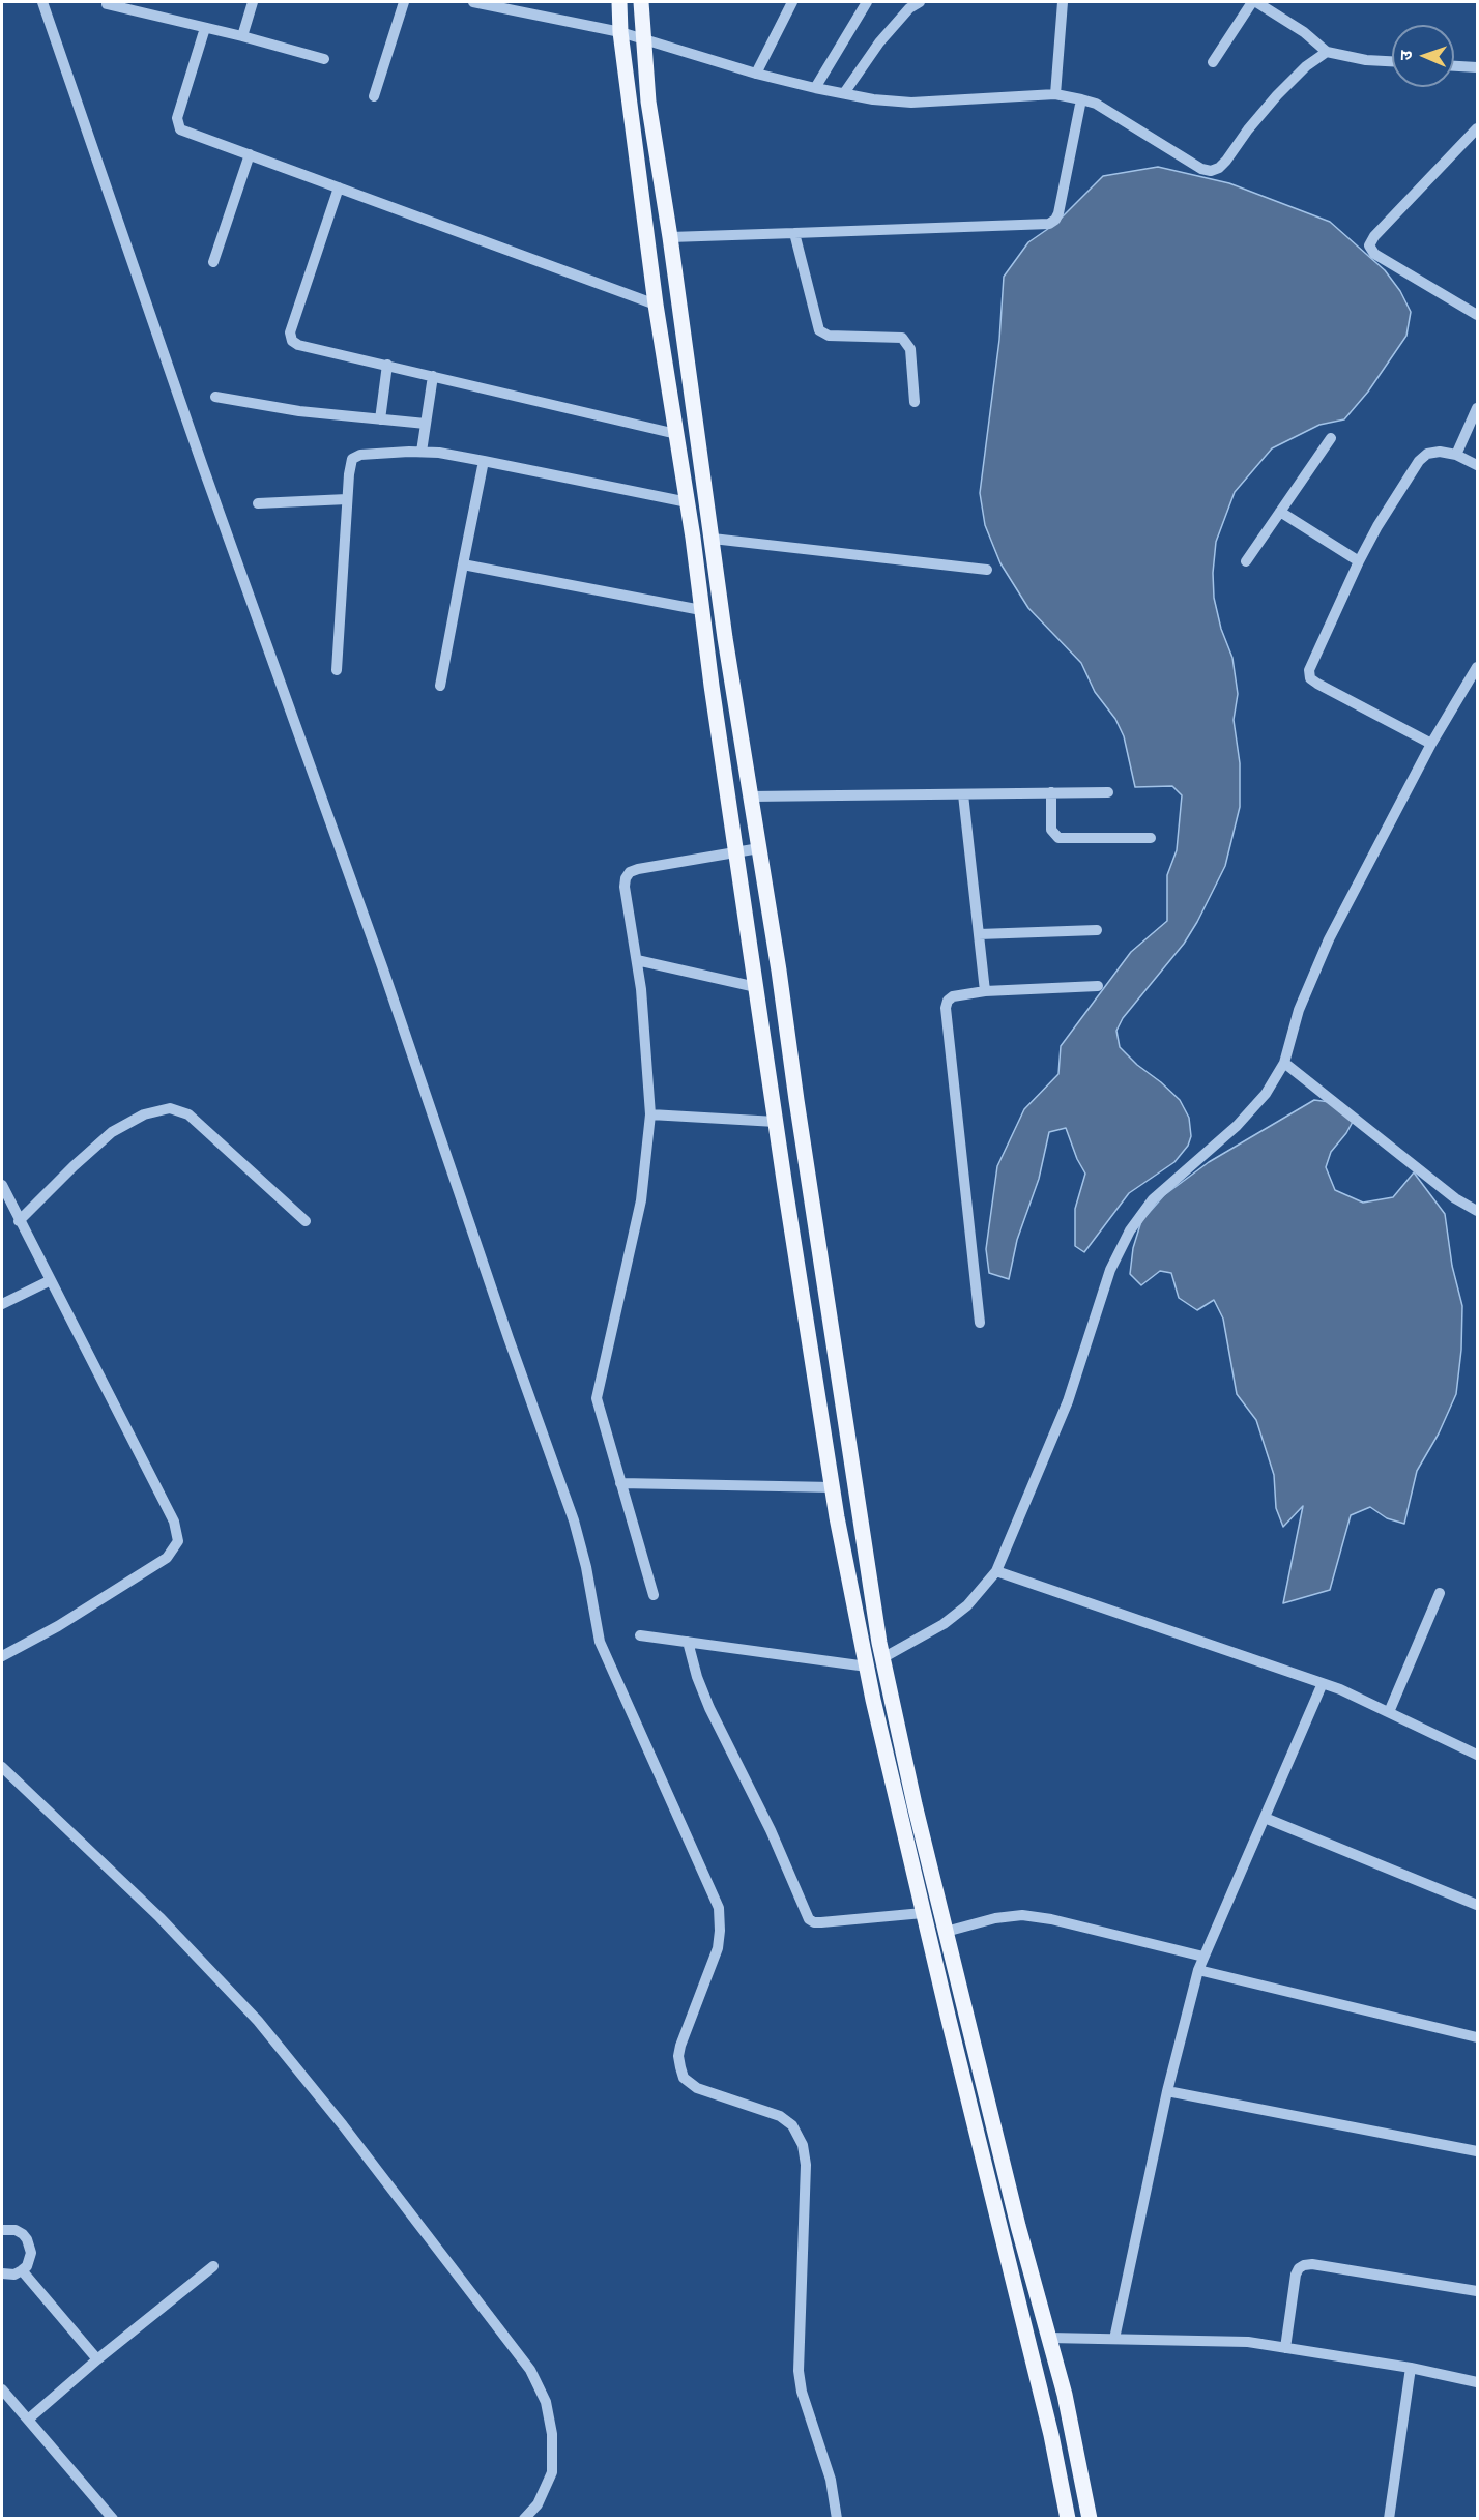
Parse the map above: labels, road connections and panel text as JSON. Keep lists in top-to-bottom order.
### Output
{
  "north": "left"
}
